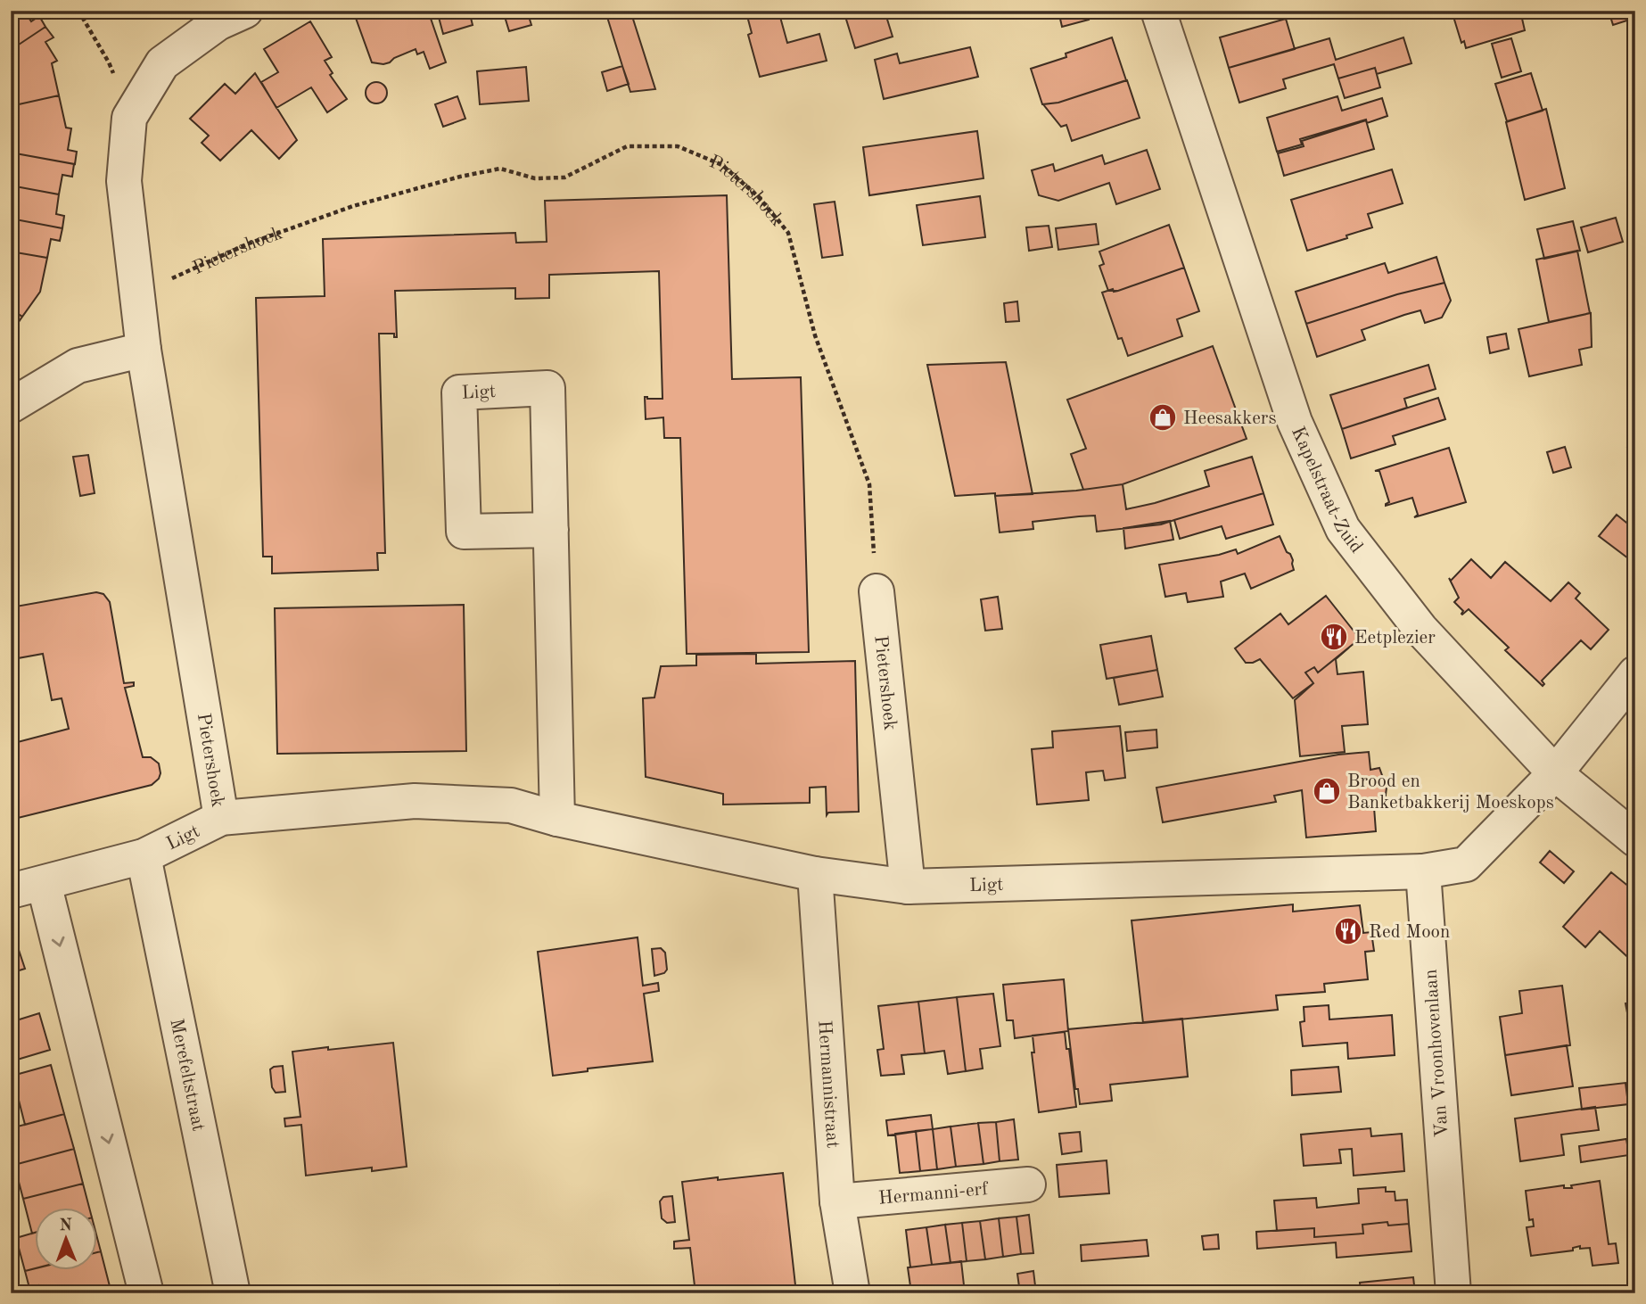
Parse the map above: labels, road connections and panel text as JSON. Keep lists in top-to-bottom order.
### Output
{
  "streets": {
    "street": [
      "Pietershoek",
      "Ligt",
      "Kapelstraat-Zuid",
      "Van Vroonhovenlaan",
      "Merefeltstraat",
      "Hermannistraat",
      "Hermanni-erf"
    ]
  },
  "crossings": [
    ["Pietershoek", "Ligt"],
    ["Ligt", "Van Vroonhovenlaan"],
    ["Ligt", "Merefeltstraat"],
    ["Ligt", "Hermannistraat"],
    ["Hermannistraat", "Hermanni-erf"]
  ],
  "places": {
    "shop": ["Heesakkers", "Brood en Banketbakkerij Moeskops"],
    "restaurant": ["Eetplezier", "Red Moon"]
  },
  "north": "top"
}
